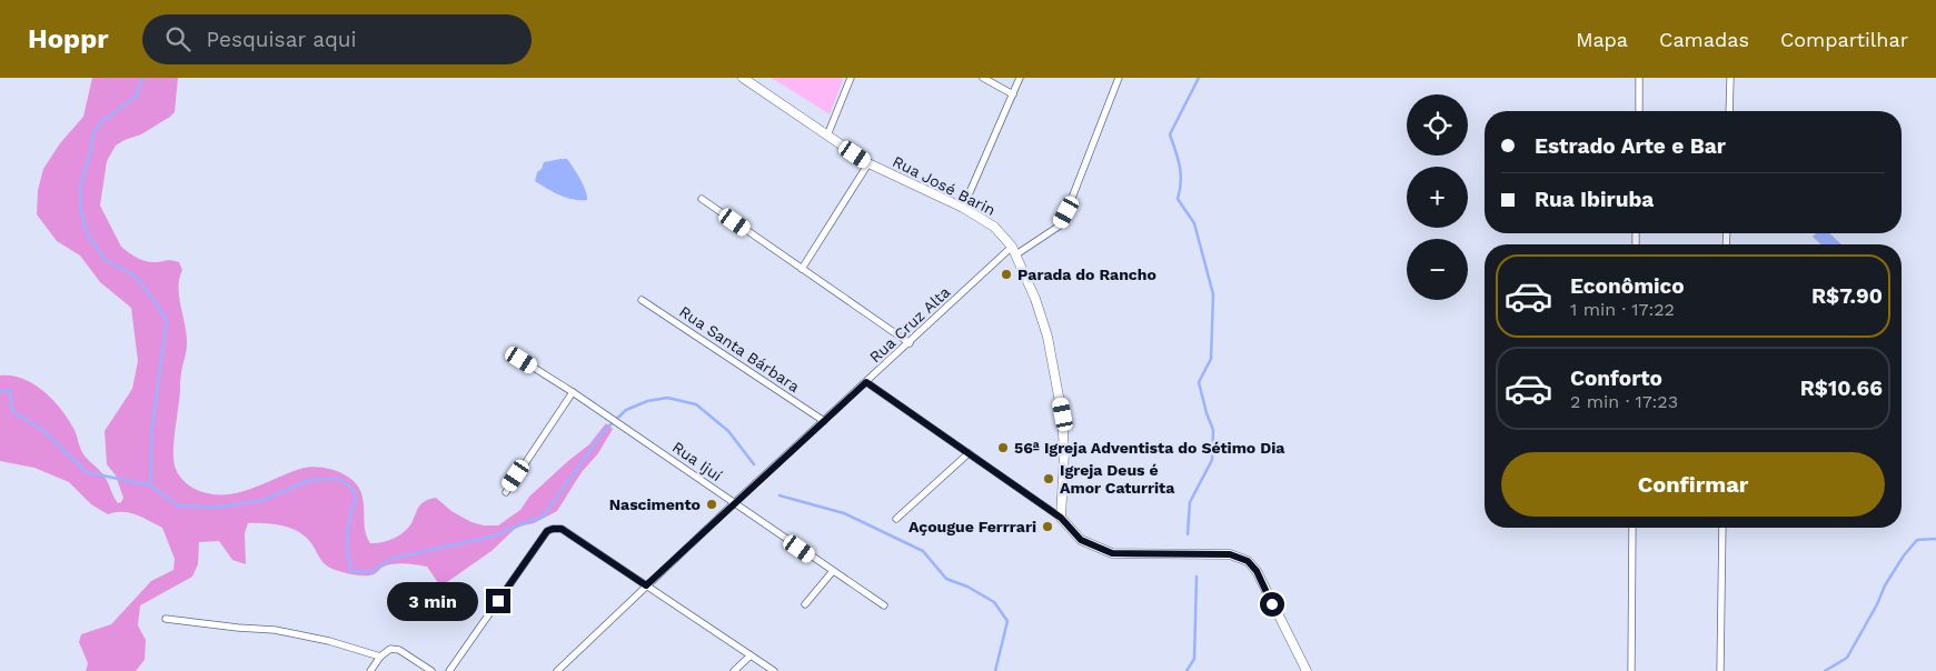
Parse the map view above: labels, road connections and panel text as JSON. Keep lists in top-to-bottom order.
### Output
{
  "streets": {
    "main road": ["Rua José Barin"],
    "street": ["Rua Cruz Alta", "Rua Santa Bárbara", "Rua Ijuí"]
  },
  "crossings": [
    ["Rua José Barin", "Rua Cruz Alta"],
    ["Rua Cruz Alta", "Rua Santa Bárbara"],
    ["Rua Cruz Alta", "Rua Ijuí"]
  ],
  "places": [
    "Parada do Rancho",
    "56ª Igreja Adventista do Sétimo Dia",
    "Igreja Deus é Amor Caturrita",
    "Nascimento",
    "Açougue Ferrrari"
  ],
  "page": {
    "header": "Hoppr",
    "search": "Pesquisar aqui",
    "nav": ["Mapa", "Camadas", "Compartilhar"],
    "map_buttons": ["+", "−"],
    "banner": ["Estrado Arte e Bar", "Rua Ibiruba"],
    "list": [
      {
        "name": "Econômico",
        "note": "1 min · 17:22",
        "value": "R$7.90"
      },
      {
        "name": "Conforto",
        "note": "2 min · 17:23",
        "value": "R$10.66"
      }
    ],
    "buttons": "Confirmar",
    "bubble": "3 min"
  }
}
